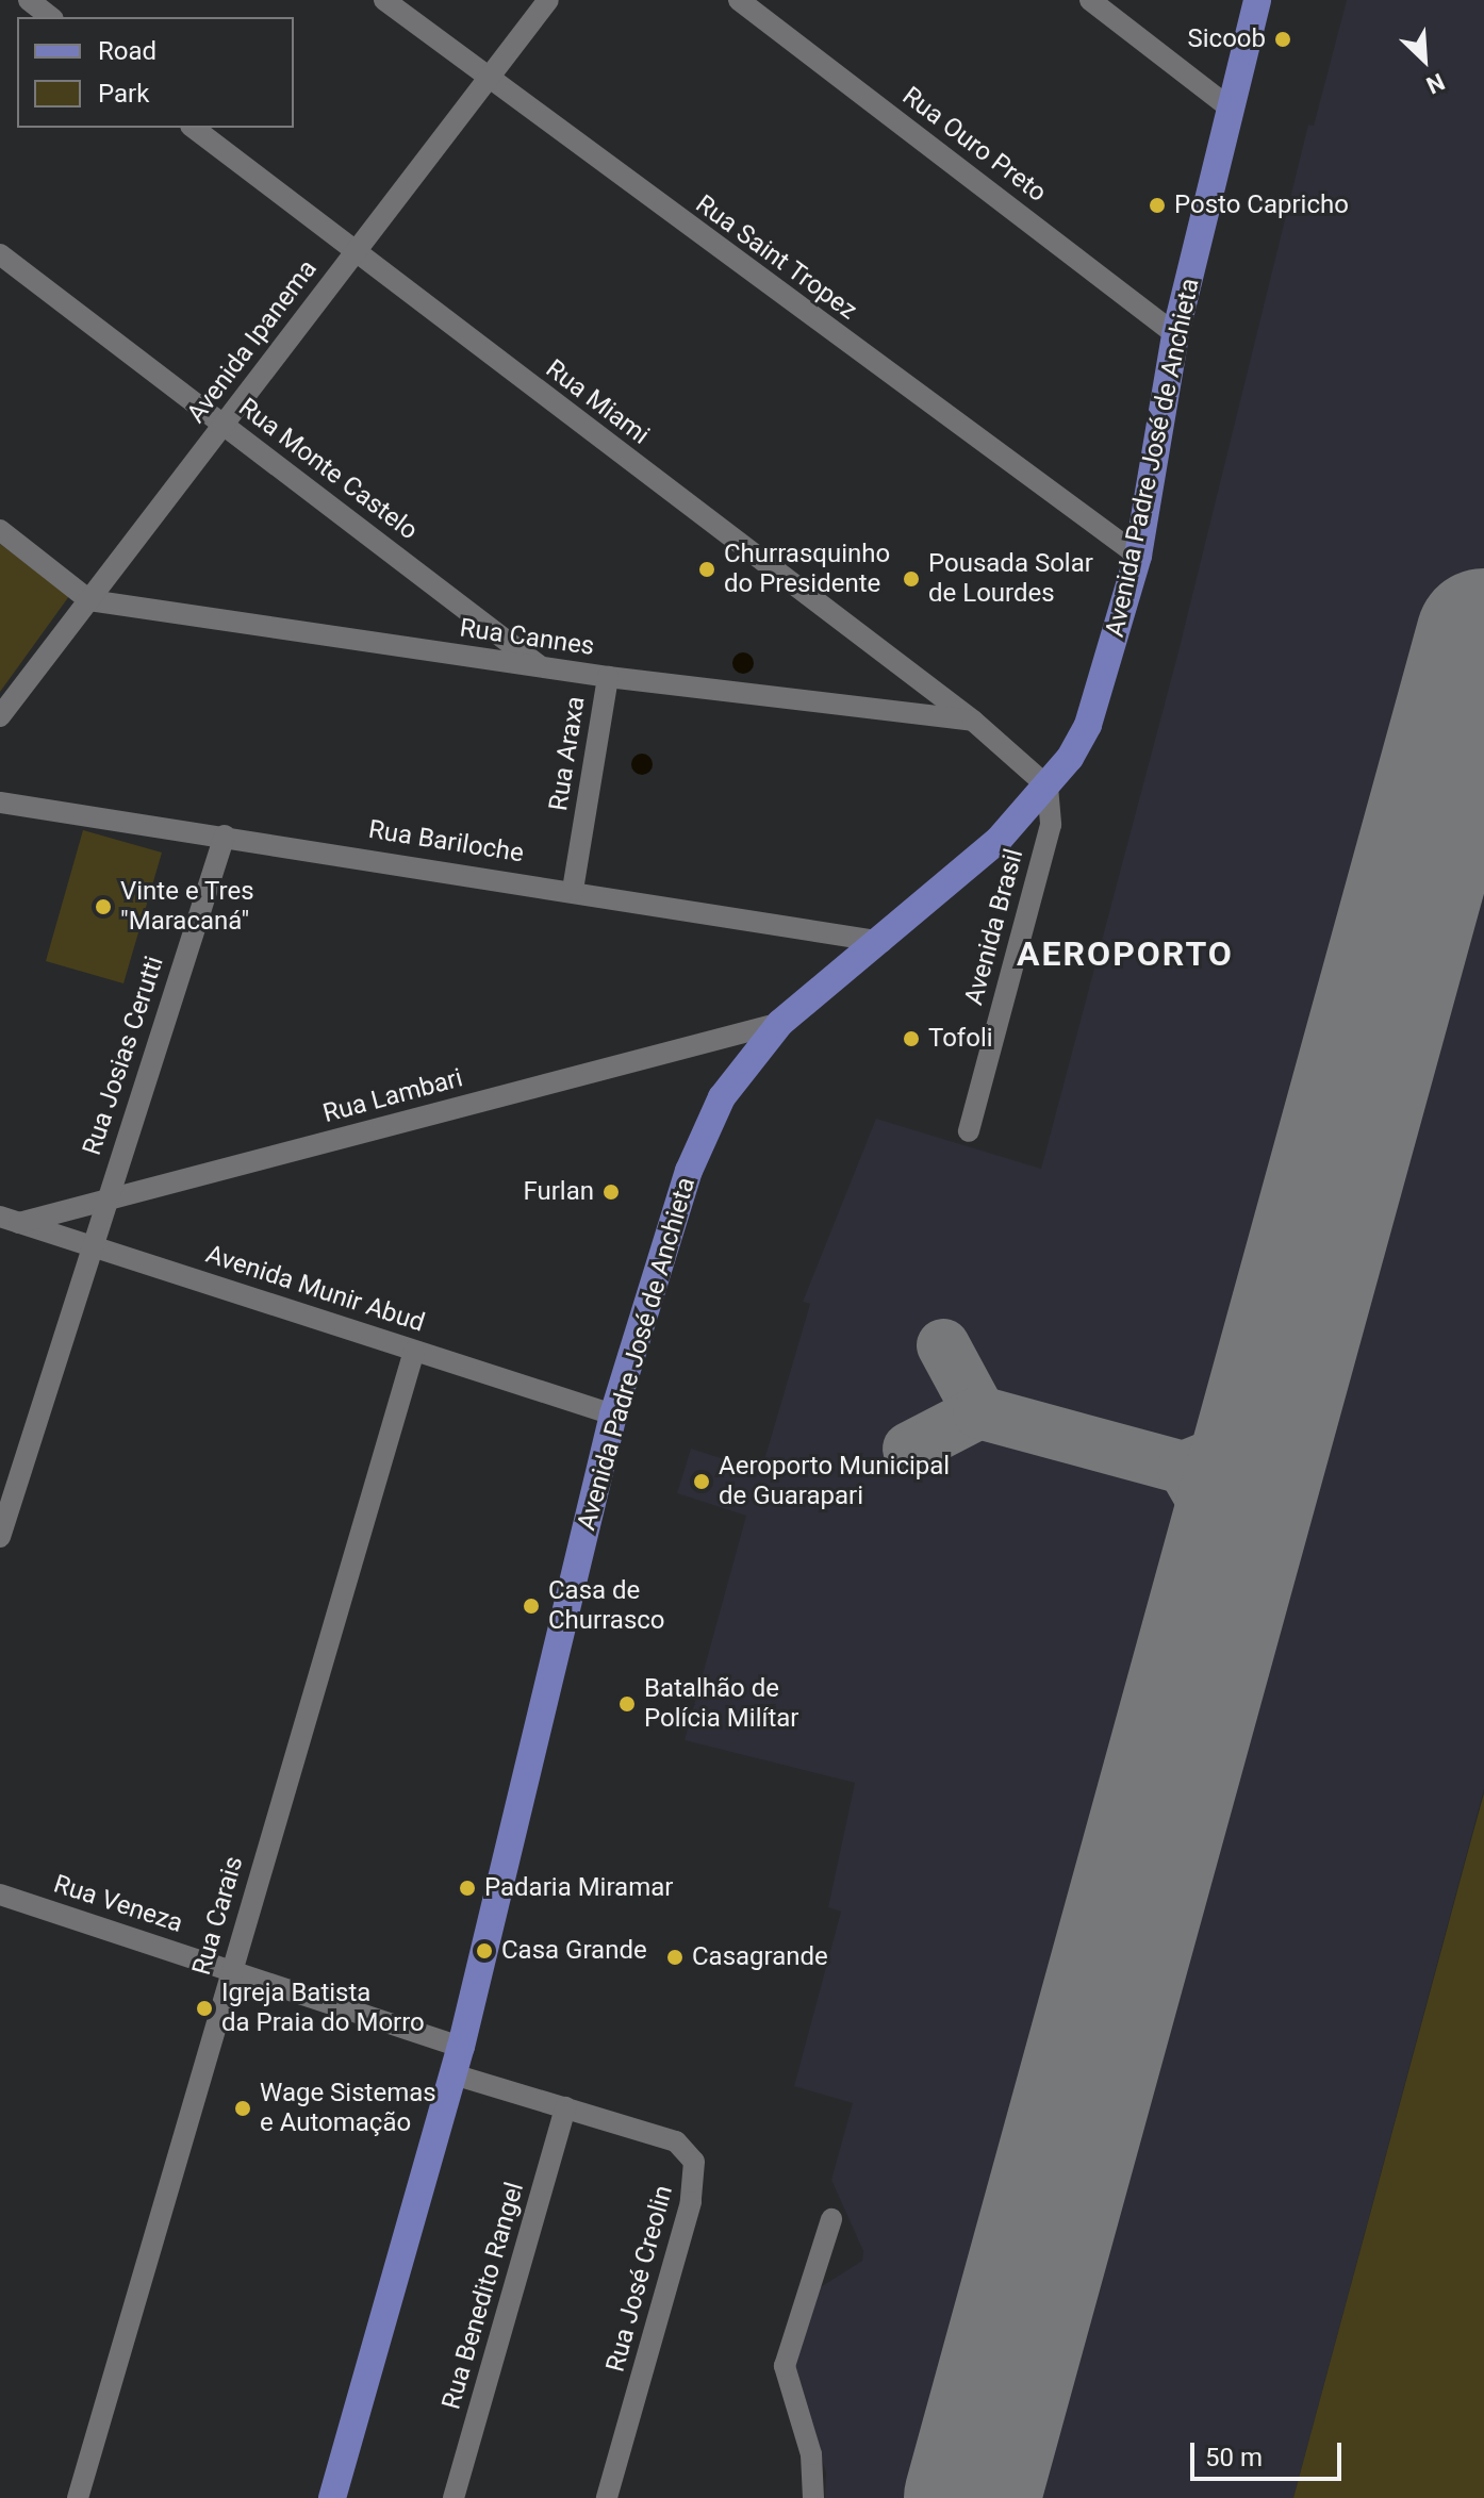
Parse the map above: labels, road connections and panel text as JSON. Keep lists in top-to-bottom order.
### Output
{
  "streets": {
    "main road": ["Avenida Padre José de Anchieta"],
    "street": [
      "Rua Ouro Preto",
      "Rua Saint Tropez",
      "Avenida Ipanema",
      "Rua Miami",
      "Rua Monte Castelo",
      "Rua Cannes",
      "Rua Araxa",
      "Rua Bariloche",
      "Avenida Brasil",
      "Rua Josias Cerutti",
      "Rua Lambari",
      "Avenida Munir Abud",
      "Rua Veneza",
      "Rua Carais",
      "Rua José Creolin",
      "Rua Benedito Rangel"
    ]
  },
  "crossings": [
    ["Rua Ouro Preto", "Avenida Padre José de Anchieta"],
    ["Rua Saint Tropez", "Avenida Ipanema"],
    ["Rua Saint Tropez", "Avenida Padre José de Anchieta"],
    ["Avenida Ipanema", "Rua Miami"],
    ["Avenida Ipanema", "Rua Monte Castelo"],
    ["Avenida Ipanema", "Rua Cannes"],
    ["Rua Miami", "Rua Cannes"],
    ["Avenida Padre José de Anchieta", "Rua Bariloche"],
    ["Avenida Padre José de Anchieta", "Avenida Brasil"],
    ["Avenida Padre José de Anchieta", "Rua Lambari"],
    ["Avenida Padre José de Anchieta", "Avenida Munir Abud"],
    ["Avenida Padre José de Anchieta", "Rua Veneza"],
    ["Avenida Padre José de Anchieta", "Rua José Creolin"],
    ["Rua Monte Castelo", "Rua Cannes"],
    ["Rua Cannes", "Rua Araxa"],
    ["Rua Araxa", "Rua Bariloche"],
    ["Rua Bariloche", "Rua Josias Cerutti"],
    ["Rua Josias Cerutti", "Rua Lambari"],
    ["Rua Josias Cerutti", "Avenida Munir Abud"],
    ["Rua Lambari", "Avenida Munir Abud"],
    ["Avenida Munir Abud", "Rua Carais"],
    ["Rua Veneza", "Rua Carais"],
    ["Rua José Creolin", "Rua Benedito Rangel"]
  ],
  "districts": ["AEROPORTO"],
  "places": [
    "Sicoob",
    "Posto Capricho",
    "Churrasquinho do Presidente",
    "Pousada Solar de Lourdes",
    "Vinte e Tres \"Maracaná\"",
    "Tofoli",
    "Furlan",
    "Aeroporto Municipal de Guarapari",
    "Casa de Churrasco",
    "Batalhão de Polícia Milítar",
    "Padaria Miramar",
    "Casa Grande",
    "Casagrande",
    "Igreja Batista da Praia do Morro",
    "Wage Sistemas e Automação"
  ],
  "legend": ["Road", "Park"],
  "scale_bar": "50 m",
  "north": "bottom right"
}
